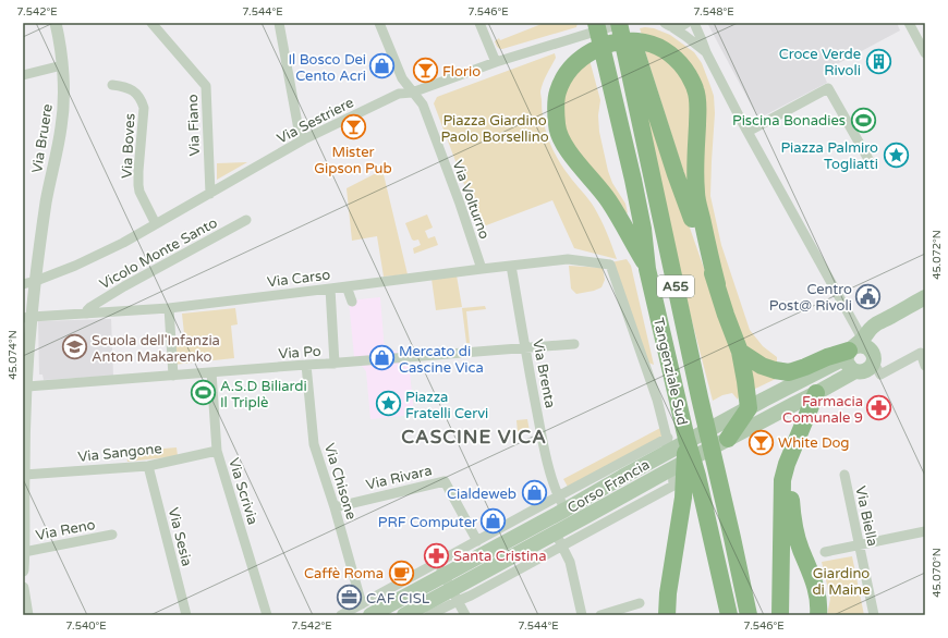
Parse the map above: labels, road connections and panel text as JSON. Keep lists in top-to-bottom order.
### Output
{
  "streets": {
    "highway": ["A55", "Tangenziale Sud"],
    "main road": ["Corso Francia"],
    "street": [
      "Via Sestriere",
      "Via Fiano",
      "Via Bruere",
      "Via Boves",
      "Via Volturno",
      "Vicolo Monte Santo",
      "Via Carso",
      "Via Po",
      "Via Brenta",
      "Via Sangone",
      "Via Rivara",
      "Via Chisone",
      "Via Scrivia",
      "Via Biella",
      "Via Reno",
      "Via Sesia"
    ]
  },
  "crossings": [
    ["Via Sestriere", "Via Fiano"],
    ["Via Sestriere", "Via Bruere"],
    ["Via Sestriere", "Via Boves"],
    ["Via Sestriere", "Via Volturno"],
    ["Via Bruere", "Via Carso"],
    ["Via Bruere", "Via Po"],
    ["Via Bruere", "Via Sangone"],
    ["Via Bruere", "Via Reno"],
    ["Via Volturno", "Via Carso"],
    ["Vicolo Monte Santo", "Via Carso"],
    ["Via Carso", "Via Brenta"],
    ["Via Carso", "Corso Francia"],
    ["Via Po", "Via Brenta"],
    ["Via Po", "Via Chisone"],
    ["Via Po", "Via Scrivia"],
    ["Via Brenta", "Corso Francia"],
    ["Via Sangone", "Via Scrivia"],
    ["Via Sangone", "Via Sesia"],
    ["Via Rivara", "Via Chisone"],
    ["Via Rivara", "Corso Francia"],
    ["Via Chisone", "Corso Francia"]
  ],
  "districts": ["CASCINE VICA"],
  "parks": ["Piazza Giardino Paolo Borsellino", "Giardino di Maine"],
  "places": {
    "building": ["Croce Verde Rivoli"],
    "shop": [
      "Il Bosco Dei Cento Acri",
      "Mercato di Cascine Vica",
      "Cialdeweb",
      "PRF Computer"
    ],
    "bar": ["Florio", "Mister Gipson Pub", "White Dog"],
    "sports": ["Piscina Bonadies", "A.S.D Biliardi Il Triplè"],
    "place": ["Piazza Palmiro Togliatti", "Piazza Fratelli Cervi"],
    "public building": ["Centro Post@ Rivoli"],
    "school or university": ["Scuola dell'Infanzia Anton Makarenko"],
    "pharmacy": ["Farmacia Comunale 9", "Santa Cristina"],
    "cafe": ["Caffè Roma"],
    "office": ["CAF CISL"]
  },
  "coordinates": [
    "7.542°E",
    "7.544°E",
    "7.546°E",
    "7.548°E",
    "45.072°N",
    "45.074°N",
    "45.070°N",
    "7.540°E"
  ]
}
